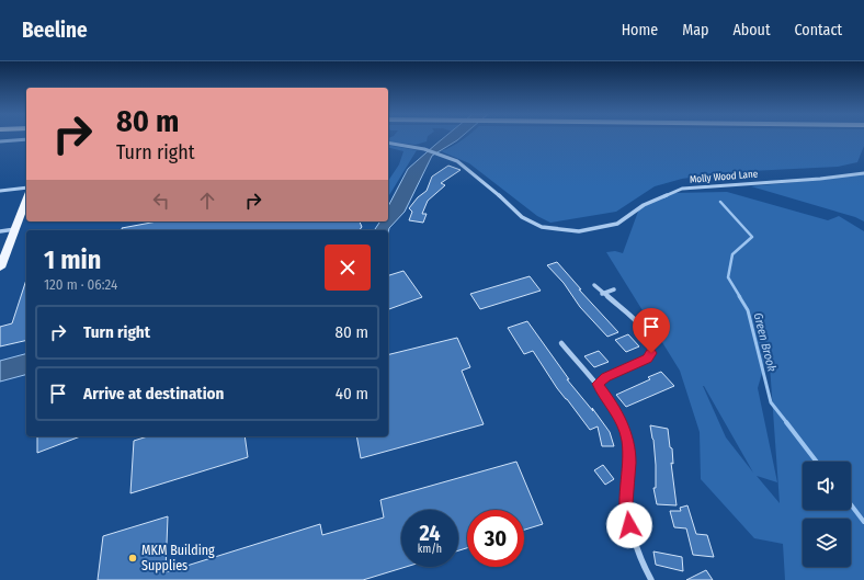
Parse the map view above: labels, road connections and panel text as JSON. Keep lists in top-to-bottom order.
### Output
{
  "streets": {
    "street": ["Molly Wood Lane"]
  },
  "water": ["Green Brook"],
  "places": ["MKM Building Supplies"],
  "page": {
    "header": "Beeline",
    "nav": [
      "Home",
      "Map",
      "About",
      "Contact"
    ],
    "turn": ["80 m", "Turn right"],
    "heading": ["1 min", "120 m · 06:24"],
    "list": [
      {
        "name": "Turn right",
        "value": "80 m"
      },
      {
        "name": "Arrive at destination",
        "value": "40 m"
      }
    ],
    "speed": "24 km/h",
    "limit": "30"
  }
}
